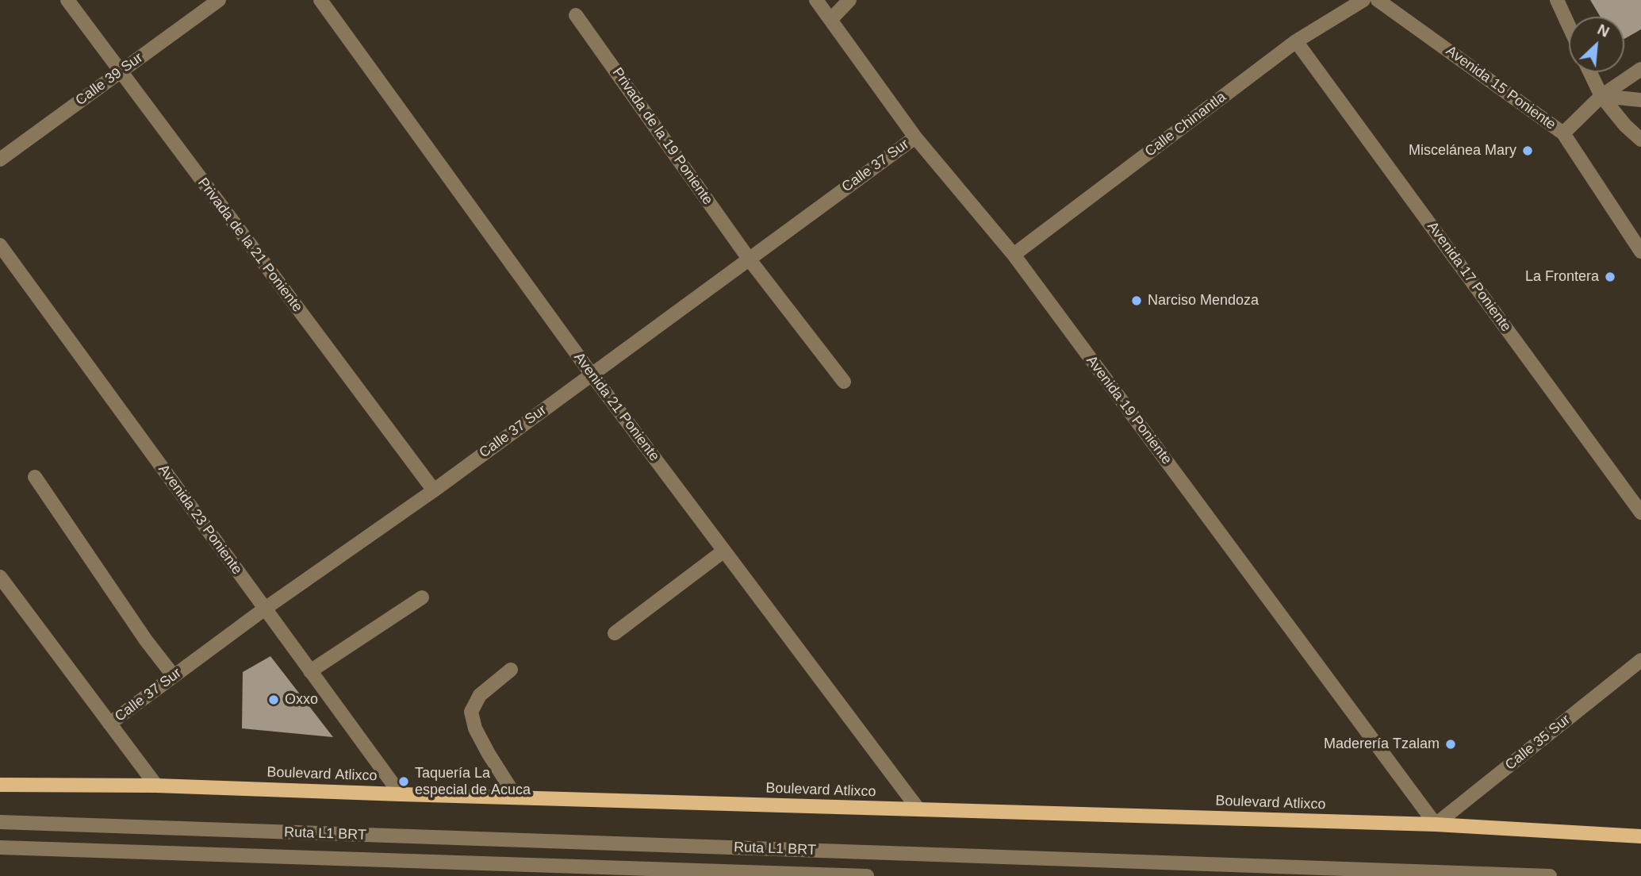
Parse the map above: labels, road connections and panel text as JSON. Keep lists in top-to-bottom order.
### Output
{
  "streets": {
    "main road": ["Boulevard Atlixco"],
    "street": [
      "Calle 39 Sur",
      "Avenida 15 Poniente",
      "Calle Chinantla",
      "Privada de la 19 Poniente",
      "Calle 37 Sur",
      "Privada de la 21 Poniente",
      "Avenida 17 Poniente",
      "Avenida 21 Poniente",
      "Avenida 19 Poniente",
      "Avenida 23 Poniente",
      "Calle 35 Sur",
      "Ruta L1 BRT"
    ]
  },
  "crossings": [
    ["Calle 39 Sur", "Privada de la 21 Poniente"],
    ["Calle Chinantla", "Avenida 17 Poniente"],
    ["Calle Chinantla", "Avenida 19 Poniente"],
    ["Privada de la 19 Poniente", "Calle 37 Sur"],
    ["Calle 37 Sur", "Privada de la 21 Poniente"],
    ["Calle 37 Sur", "Avenida 21 Poniente"],
    ["Calle 37 Sur", "Avenida 19 Poniente"],
    ["Calle 37 Sur", "Avenida 23 Poniente"],
    ["Avenida 21 Poniente", "Boulevard Atlixco"],
    ["Avenida 19 Poniente", "Calle 35 Sur"],
    ["Avenida 19 Poniente", "Boulevard Atlixco"],
    ["Avenida 23 Poniente", "Boulevard Atlixco"],
    ["Calle 35 Sur", "Boulevard Atlixco"]
  ],
  "places": [
    "Miscelánea Mary",
    "La Frontera",
    "Narciso Mendoza",
    "Oxxo",
    "Maderería Tzalam",
    "Taquería La especial de Acuca"
  ],
  "north": "top right"
}
